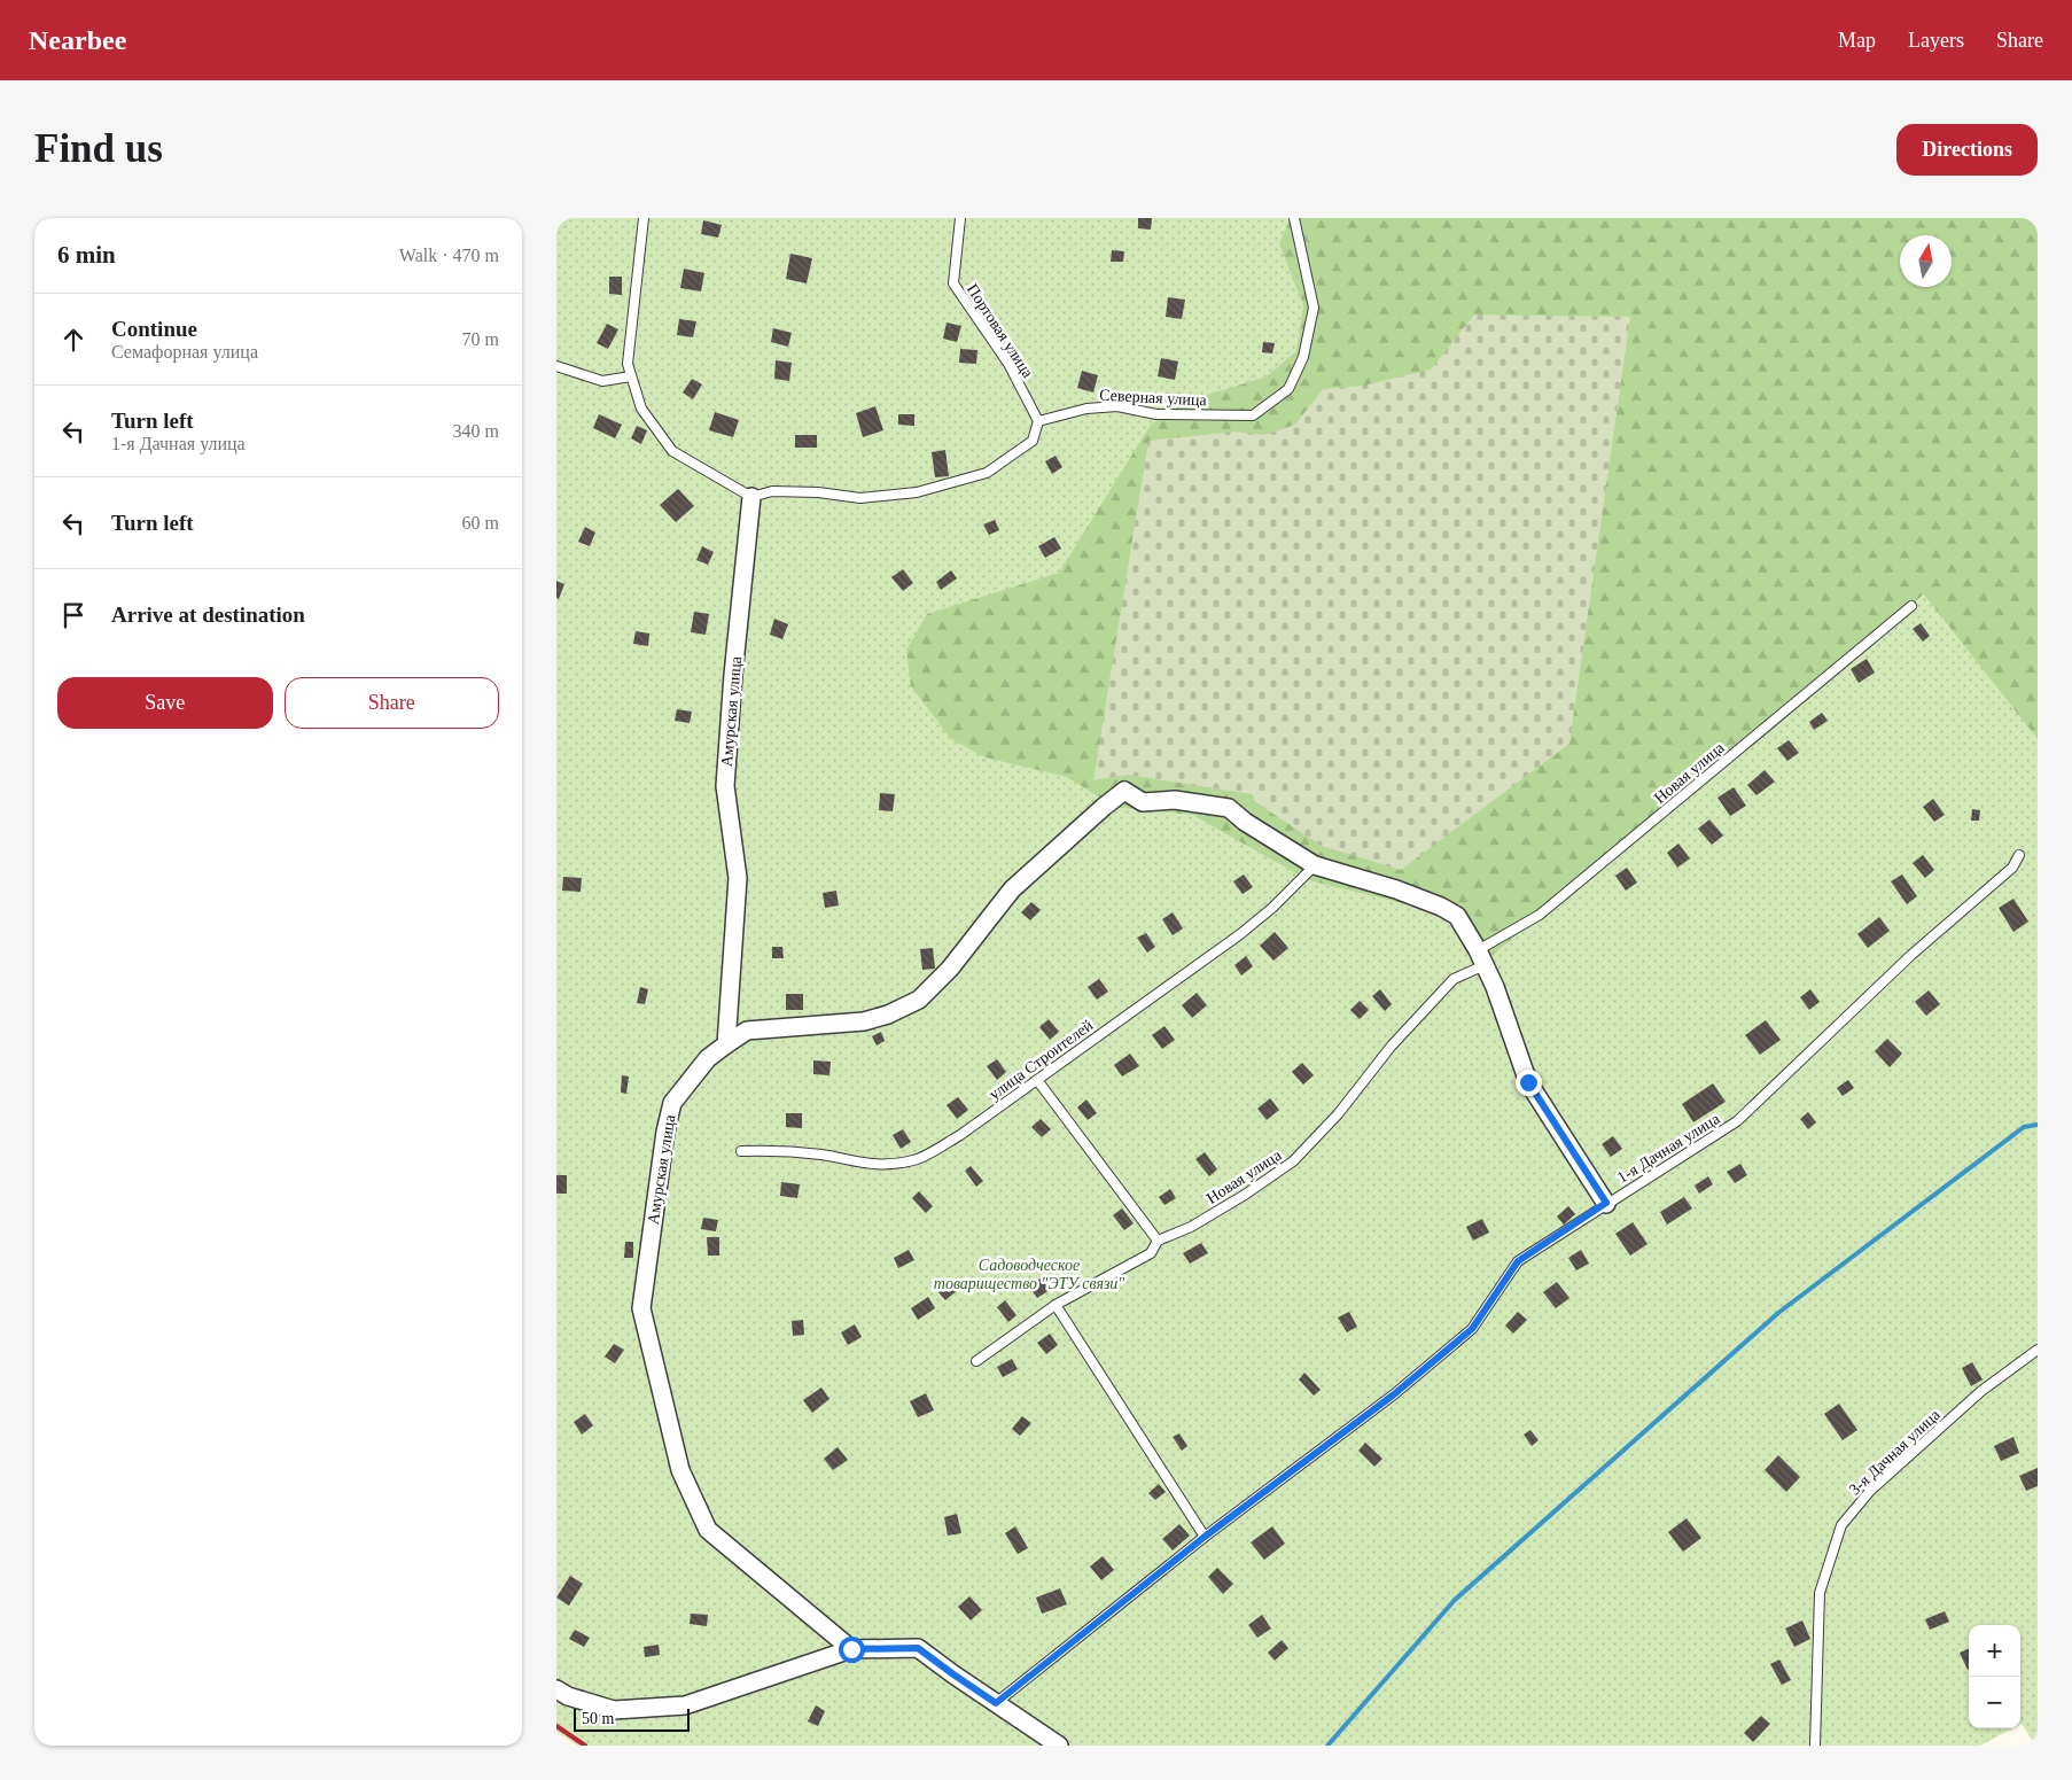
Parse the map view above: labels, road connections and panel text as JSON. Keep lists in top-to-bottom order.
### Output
{
  "streets": {
    "street": ["Амурская улица"],
    "lane": [
      "Портовая улица",
      "Северная улица",
      "Новая улица",
      "улица Строителей",
      "1-я Дачная улица",
      "3-я Дачная улица"
    ]
  },
  "crossings": [
    ["Портовая улица", "Северная улица"]
  ],
  "parks": ["Садоводческое товарищество \"ЭТУ связи\""],
  "scale_bar": "50 m",
  "north": "top",
  "page": {
    "header": "Nearbee",
    "nav": ["Map", "Layers", "Share"],
    "buttons": [
      "Directions",
      ["Save", "Share"]
    ],
    "title": "Find us",
    "heading": ["6 min", "Walk · 470 m"],
    "list": [
      ["Continue", "Семафорная улица", "70 m"],
      ["Turn left", "1-я Дачная улица", "340 m"],
      ["Turn left", "60 m"],
      "Arrive at destination"
    ],
    "map_buttons": ["+", "−"],
    "scale": "50 m"
  }
}
